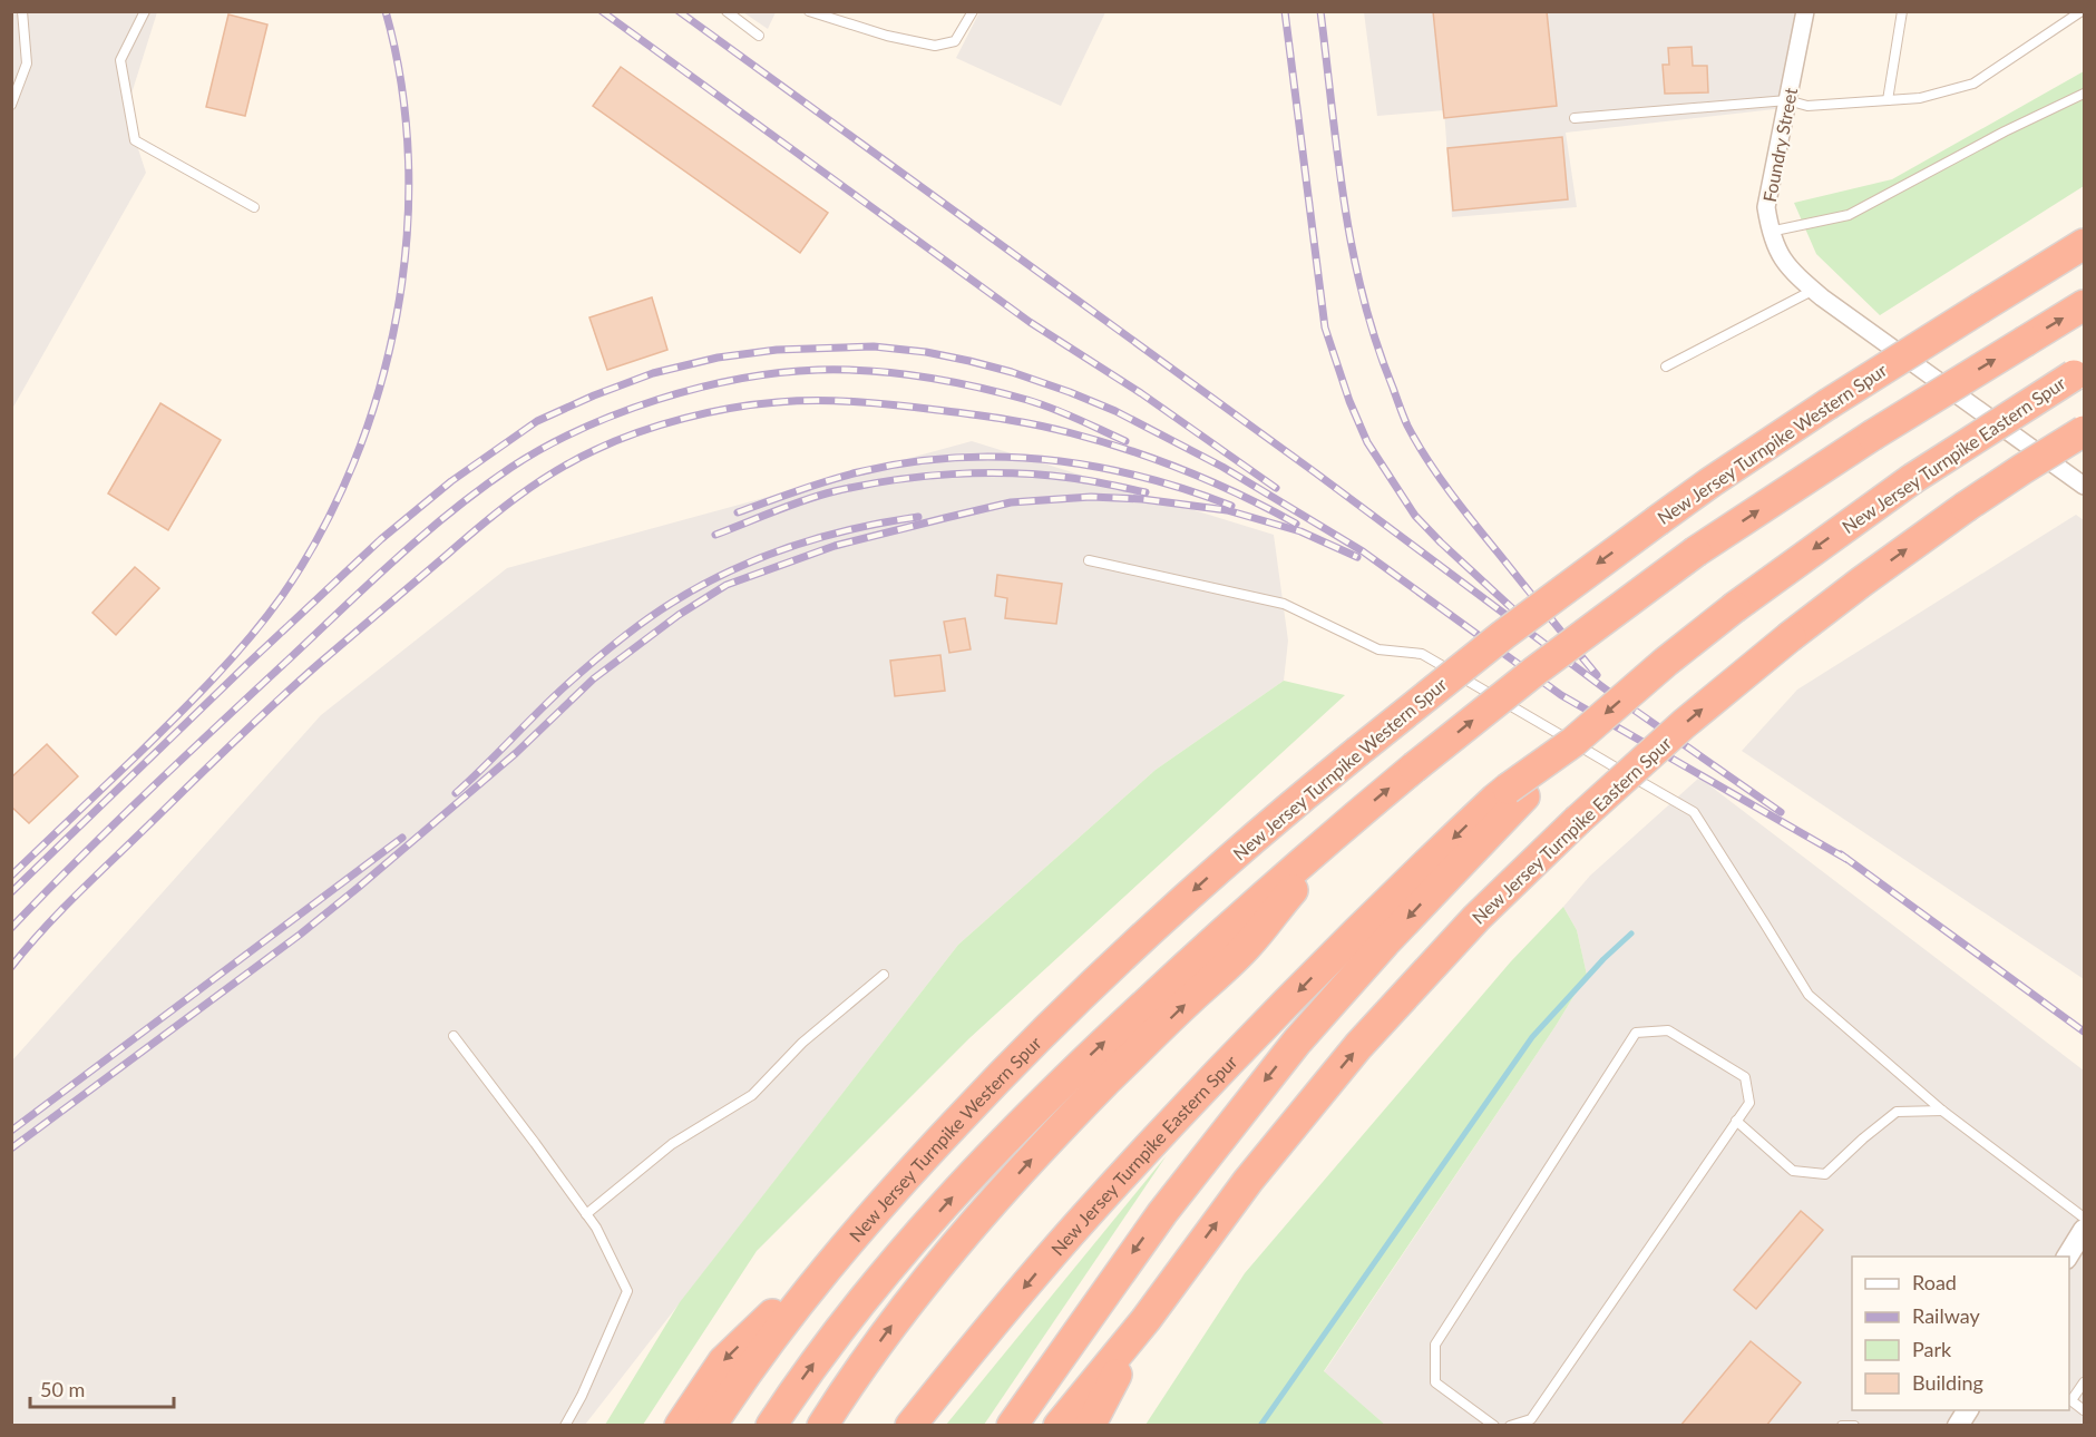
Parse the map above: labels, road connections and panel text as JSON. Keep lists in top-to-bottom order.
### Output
{
  "streets": {
    "highway": ["New Jersey Turnpike Western Spur", "New Jersey Turnpike Eastern Spur"],
    "street": ["Foundry Street"]
  },
  "legend": [
    "Road",
    "Railway",
    "Park",
    "Building"
  ],
  "scale_bar": "50 m"
}
